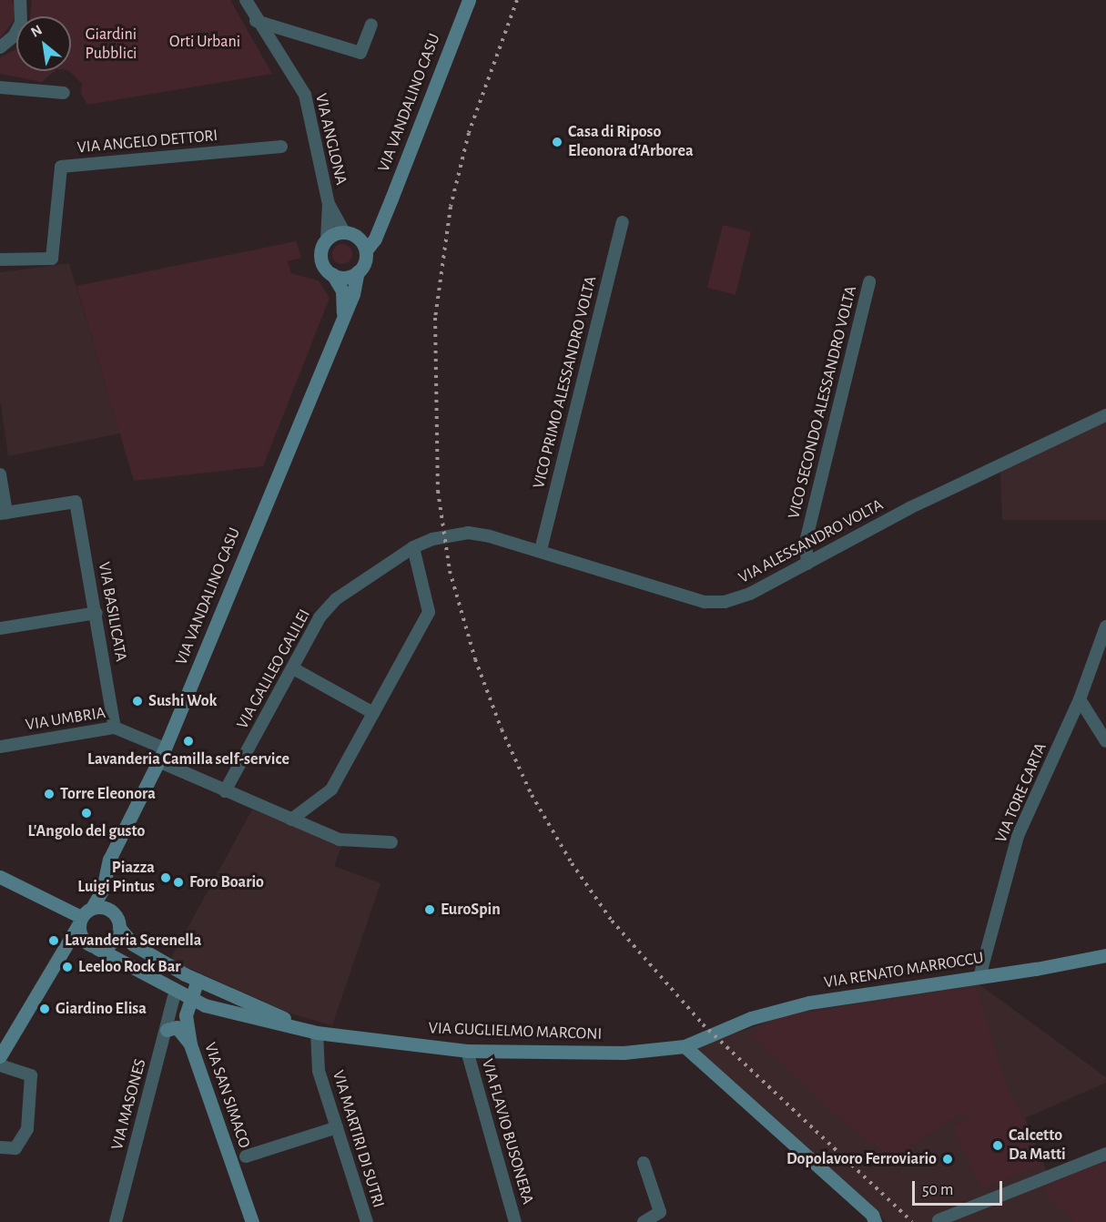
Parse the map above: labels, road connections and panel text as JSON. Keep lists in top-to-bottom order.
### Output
{
  "streets": {
    "main road": [
      "VIA VANDALINO CASU",
      "VIA RENATO MARROCCU",
      "VIA GUGLIELMO MARCONI",
      "VIA SAN SIMACO"
    ],
    "street": [
      "VIA ANGLONA",
      "VIA ANGELO DETTORI",
      "VICO PRIMO ALESSANDRO VOLTA",
      "VICO SECONDO ALESSANDRO VOLTA",
      "VIA ALESSANDRO VOLTA",
      "VIA BASILICATA",
      "VIA GALILEO GALILEI",
      "VIA UMBRIA",
      "VIA TORE CARTA",
      "VIA MASONES",
      "VIA FLAVIO BUSONERA",
      "VIA MARTIRI DI SUTRI"
    ]
  },
  "crossings": [
    ["VIA VANDALINO CASU", "VIA ANGLONA"],
    ["VIA VANDALINO CASU", "VIA UMBRIA"],
    ["VIA VANDALINO CASU", "VIA GUGLIELMO MARCONI"],
    ["VICO PRIMO ALESSANDRO VOLTA", "VIA ALESSANDRO VOLTA"],
    ["VICO SECONDO ALESSANDRO VOLTA", "VIA ALESSANDRO VOLTA"],
    ["VIA ALESSANDRO VOLTA", "VIA GALILEO GALILEI"],
    ["VIA BASILICATA", "VIA UMBRIA"],
    ["VIA TORE CARTA", "VIA RENATO MARROCCU"],
    ["VIA RENATO MARROCCU", "VIA GUGLIELMO MARCONI"],
    ["VIA GUGLIELMO MARCONI", "VIA SAN SIMACO"],
    ["VIA GUGLIELMO MARCONI", "VIA MASONES"],
    ["VIA GUGLIELMO MARCONI", "VIA FLAVIO BUSONERA"],
    ["VIA GUGLIELMO MARCONI", "VIA MARTIRI DI SUTRI"]
  ],
  "parks": ["Giardini Pubblici", "Orti Urbani"],
  "places": [
    "Casa di Riposo Eleonora d'Arborea",
    "Sushi Wok",
    "Lavanderia Camilla self-service",
    "Torre Eleonora",
    "L'Angolo del gusto",
    "Piazza Luigi Pintus",
    "Foro Boario",
    "EuroSpin",
    "Lavanderia Serenella",
    "Leeloo Rock Bar",
    "Giardino Elisa",
    "Calcetto Da Matti",
    "Dopolavoro Ferroviario"
  ],
  "scale_bar": "50 m",
  "north": "top left"
}
